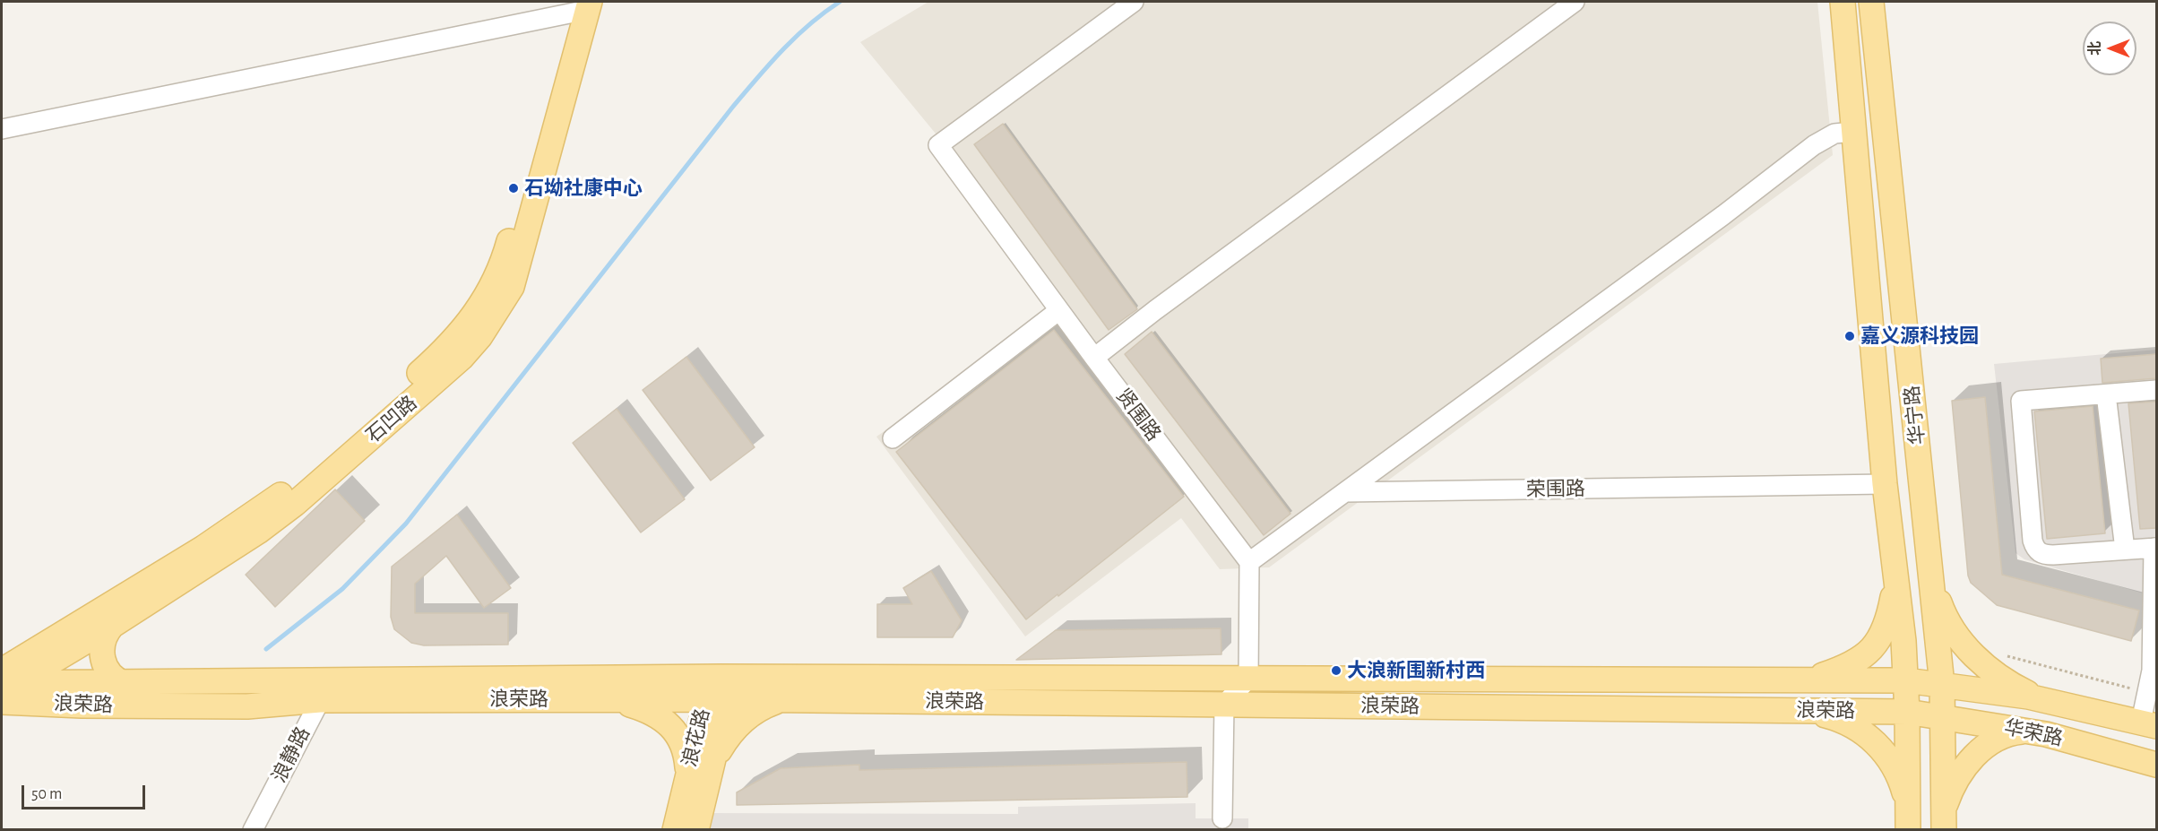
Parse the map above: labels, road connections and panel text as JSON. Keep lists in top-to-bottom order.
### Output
{
  "streets": {
    "main road": [
      "华宁路",
      "石凹路",
      "浪荣路",
      "华荣路",
      "浪花路"
    ],
    "street": ["贤围路", "荣围路", "浪静路"]
  },
  "crossings": [
    ["华宁路", "荣围路"],
    ["华宁路", "浪荣路"],
    ["华宁路", "华荣路"],
    ["石凹路", "浪荣路"],
    ["浪荣路", "华荣路"],
    ["浪荣路", "浪花路"],
    ["浪荣路", "浪静路"]
  ],
  "places": ["石坳社康中心", "嘉义源科技园", "大浪新围新村西"],
  "scale_bar": "50 m",
  "north": "left"
}
